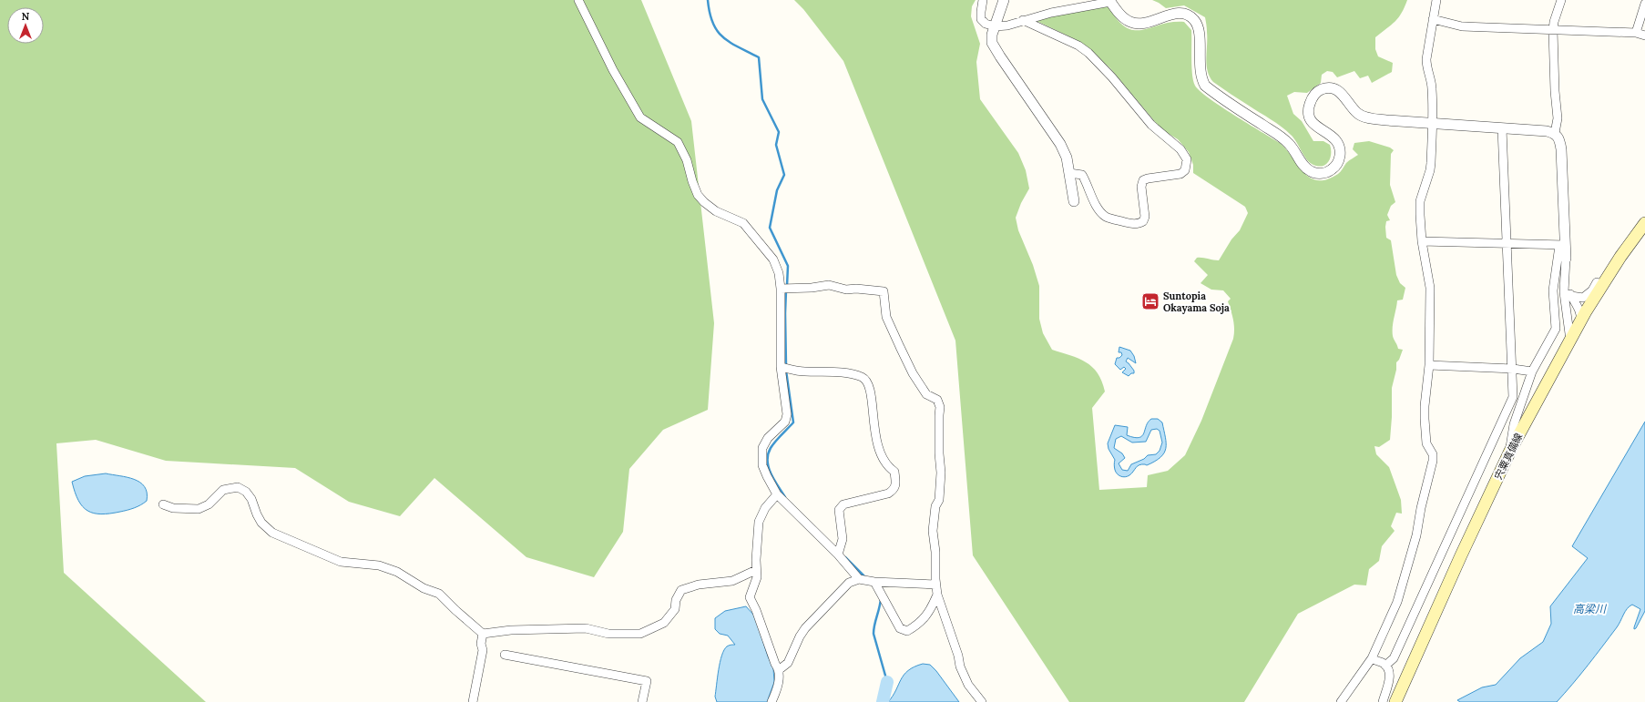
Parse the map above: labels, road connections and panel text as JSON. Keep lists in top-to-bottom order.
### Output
{
  "streets": {
    "main road": ["宍粟真備線"]
  },
  "water": ["高梁川"],
  "places": {
    "hotel": ["Suntopia Okayama Soja"]
  },
  "north": "top"
}
